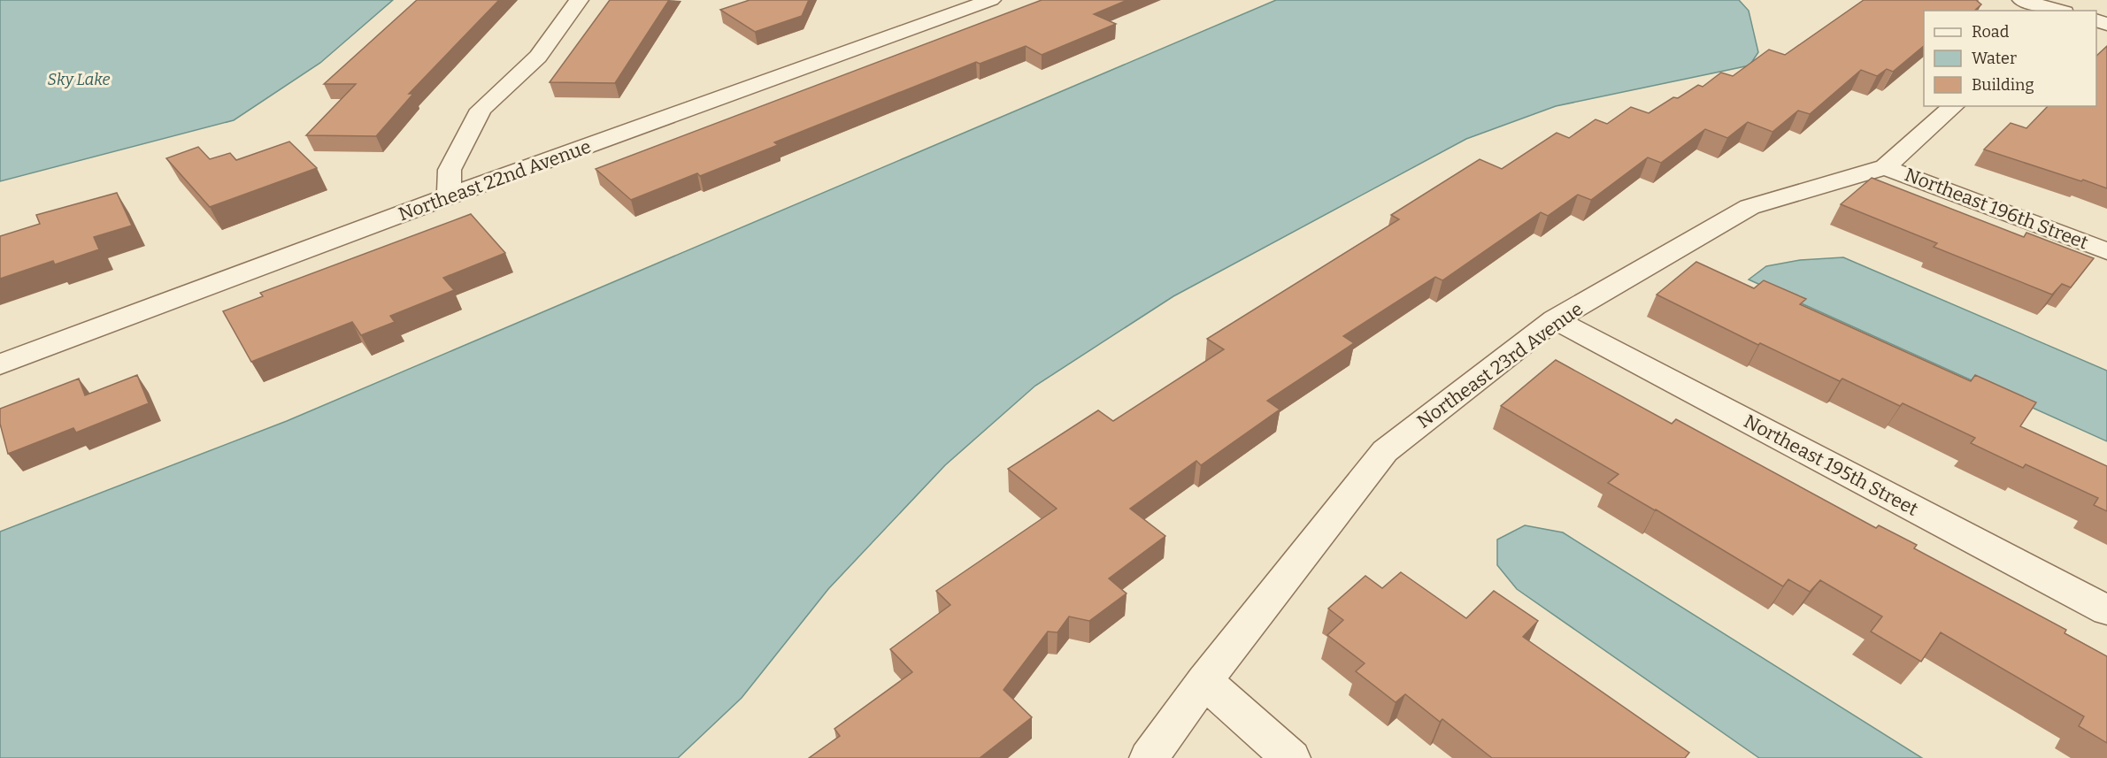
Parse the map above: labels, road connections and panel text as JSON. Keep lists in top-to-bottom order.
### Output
{
  "streets": {
    "street": [
      "Northeast 22nd Avenue",
      "Northeast 196th Street",
      "Northeast 23rd Avenue",
      "Northeast 195th Street"
    ]
  },
  "crossings": [
    ["Northeast 196th Street", "Northeast 23rd Avenue"],
    ["Northeast 23rd Avenue", "Northeast 195th Street"]
  ],
  "water": ["Sky Lake"],
  "legend": ["Road", "Water", "Building"]
}
